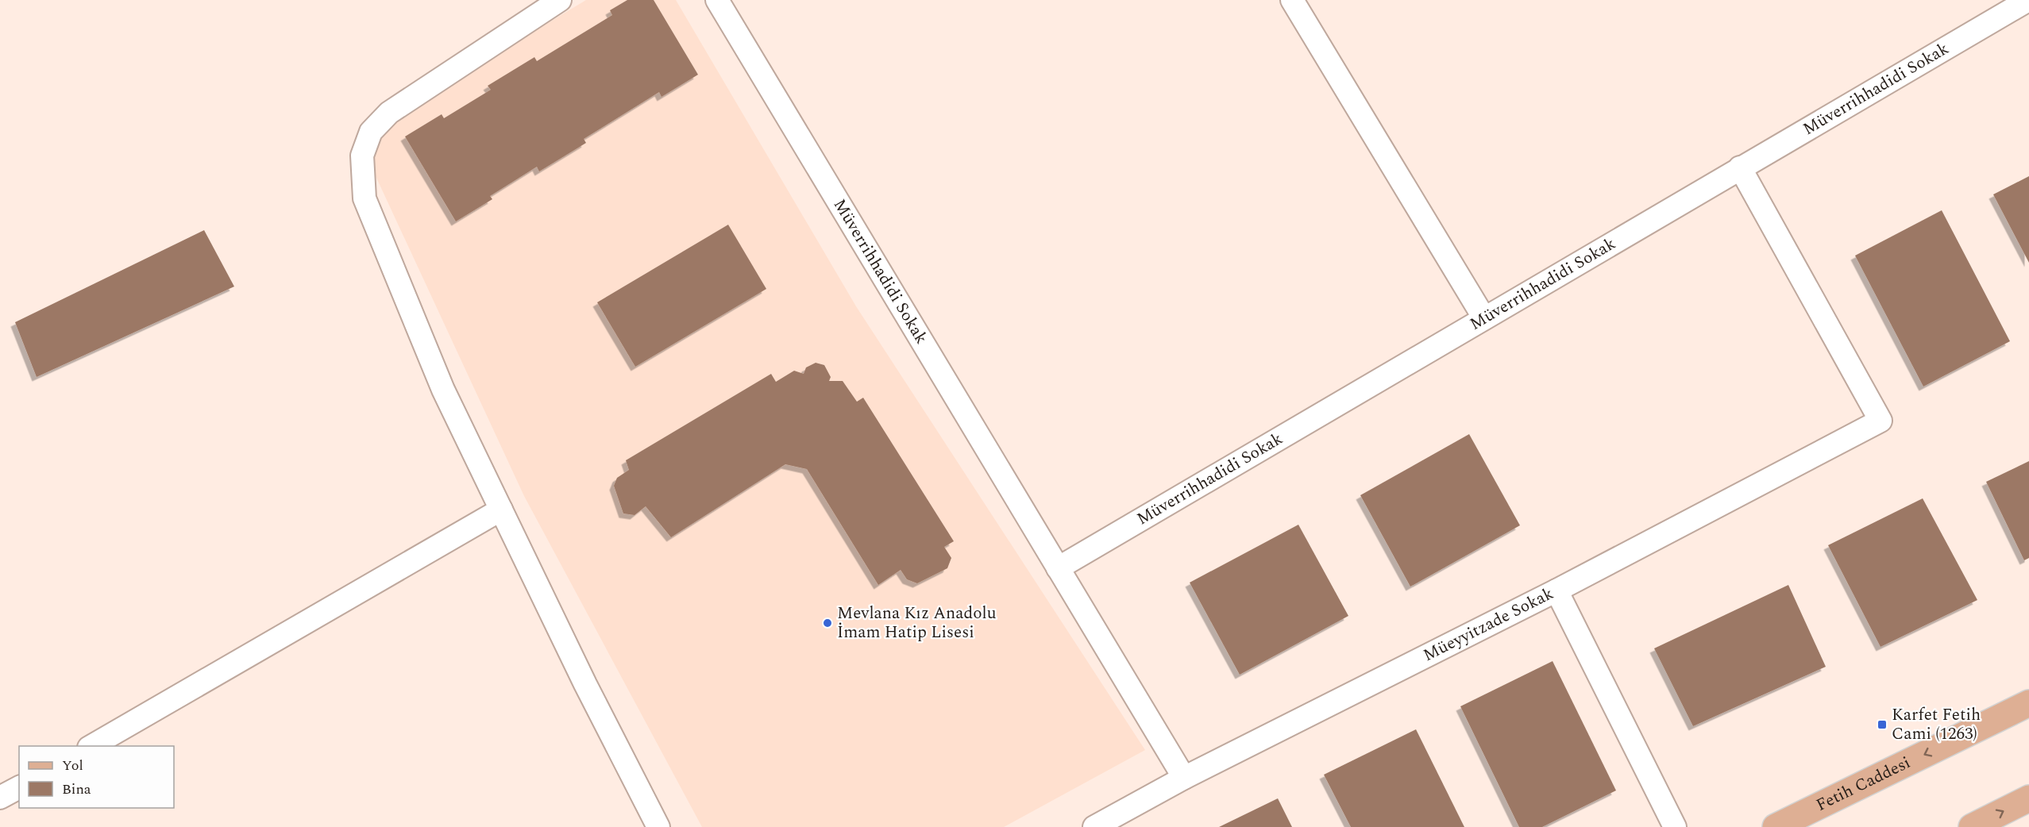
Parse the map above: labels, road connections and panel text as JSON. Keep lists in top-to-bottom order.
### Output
{
  "streets": {
    "main road": ["Fetih Caddesi"],
    "street": ["Müverrihhadidi Sokak", "Müeyyitzade Sokak"]
  },
  "crossings": [
    ["Müverrihhadidi Sokak", "Müeyyitzade Sokak"]
  ],
  "one_way": ["Fetih Caddesi"],
  "places": {
    "other": ["Mevlana Kız Anadolu İmam Hatip Lisesi"],
    "transit": ["Karfet Fetih Cami (1263)"]
  },
  "legend": ["Yol", "Bina"]
}
